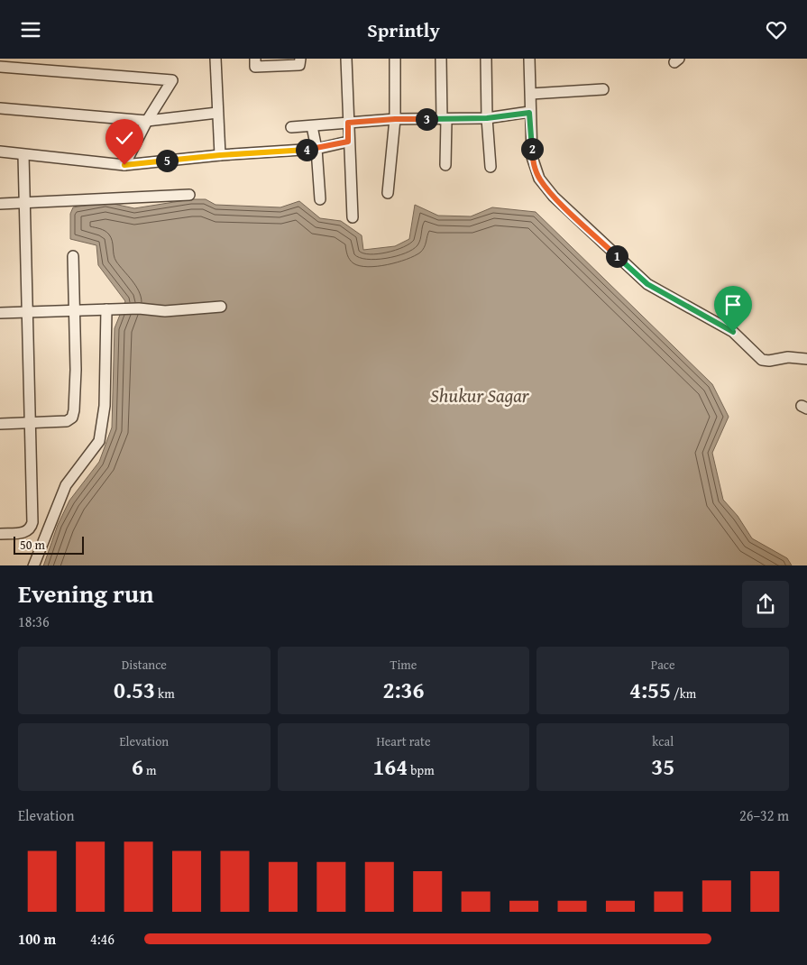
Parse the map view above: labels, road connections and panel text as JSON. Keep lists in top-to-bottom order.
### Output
{
  "water": ["Shukur Sagar"],
  "scale_bar": "50 m",
  "page": {
    "header": "Sprintly",
    "pins": [
      "3",
      "2",
      "4",
      "5",
      "1"
    ],
    "scale": "50 m",
    "heading": ["Evening run", "18:36"],
    "stats": [
      ["Distance", "0.53 km"],
      ["Time", "2:36"],
      ["Pace", "4:55 /km"],
      ["Elevation", "6 m"],
      ["Heart rate", "164 bpm"],
      ["kcal", "35"]
    ],
    "chart": ["Elevation", "26–32 m"],
    "list": [
      {
        "name": "100 m",
        "note": "4:46"
      }
    ]
  }
}
